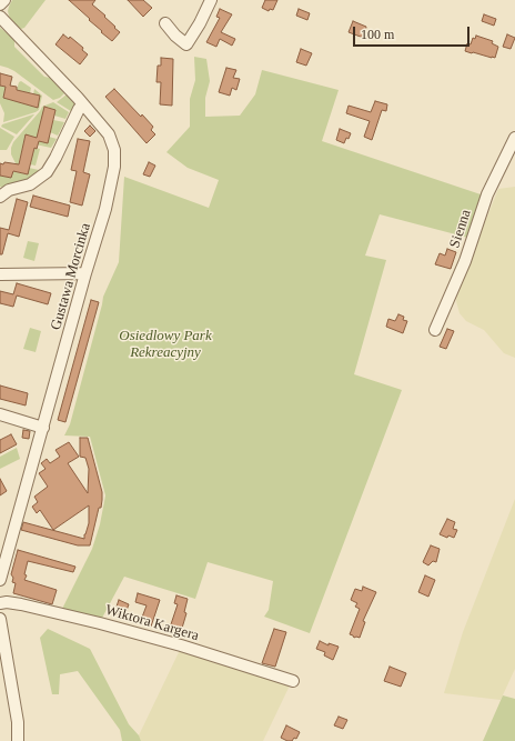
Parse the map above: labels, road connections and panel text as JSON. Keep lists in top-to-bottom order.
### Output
{
  "streets": {
    "street": ["Sienna", "Gustawa Morcinka", "Wiktora Kargera"]
  },
  "parks": ["Osiedlowy Park Rekreacyjny"],
  "scale_bar": "100 m"
}
